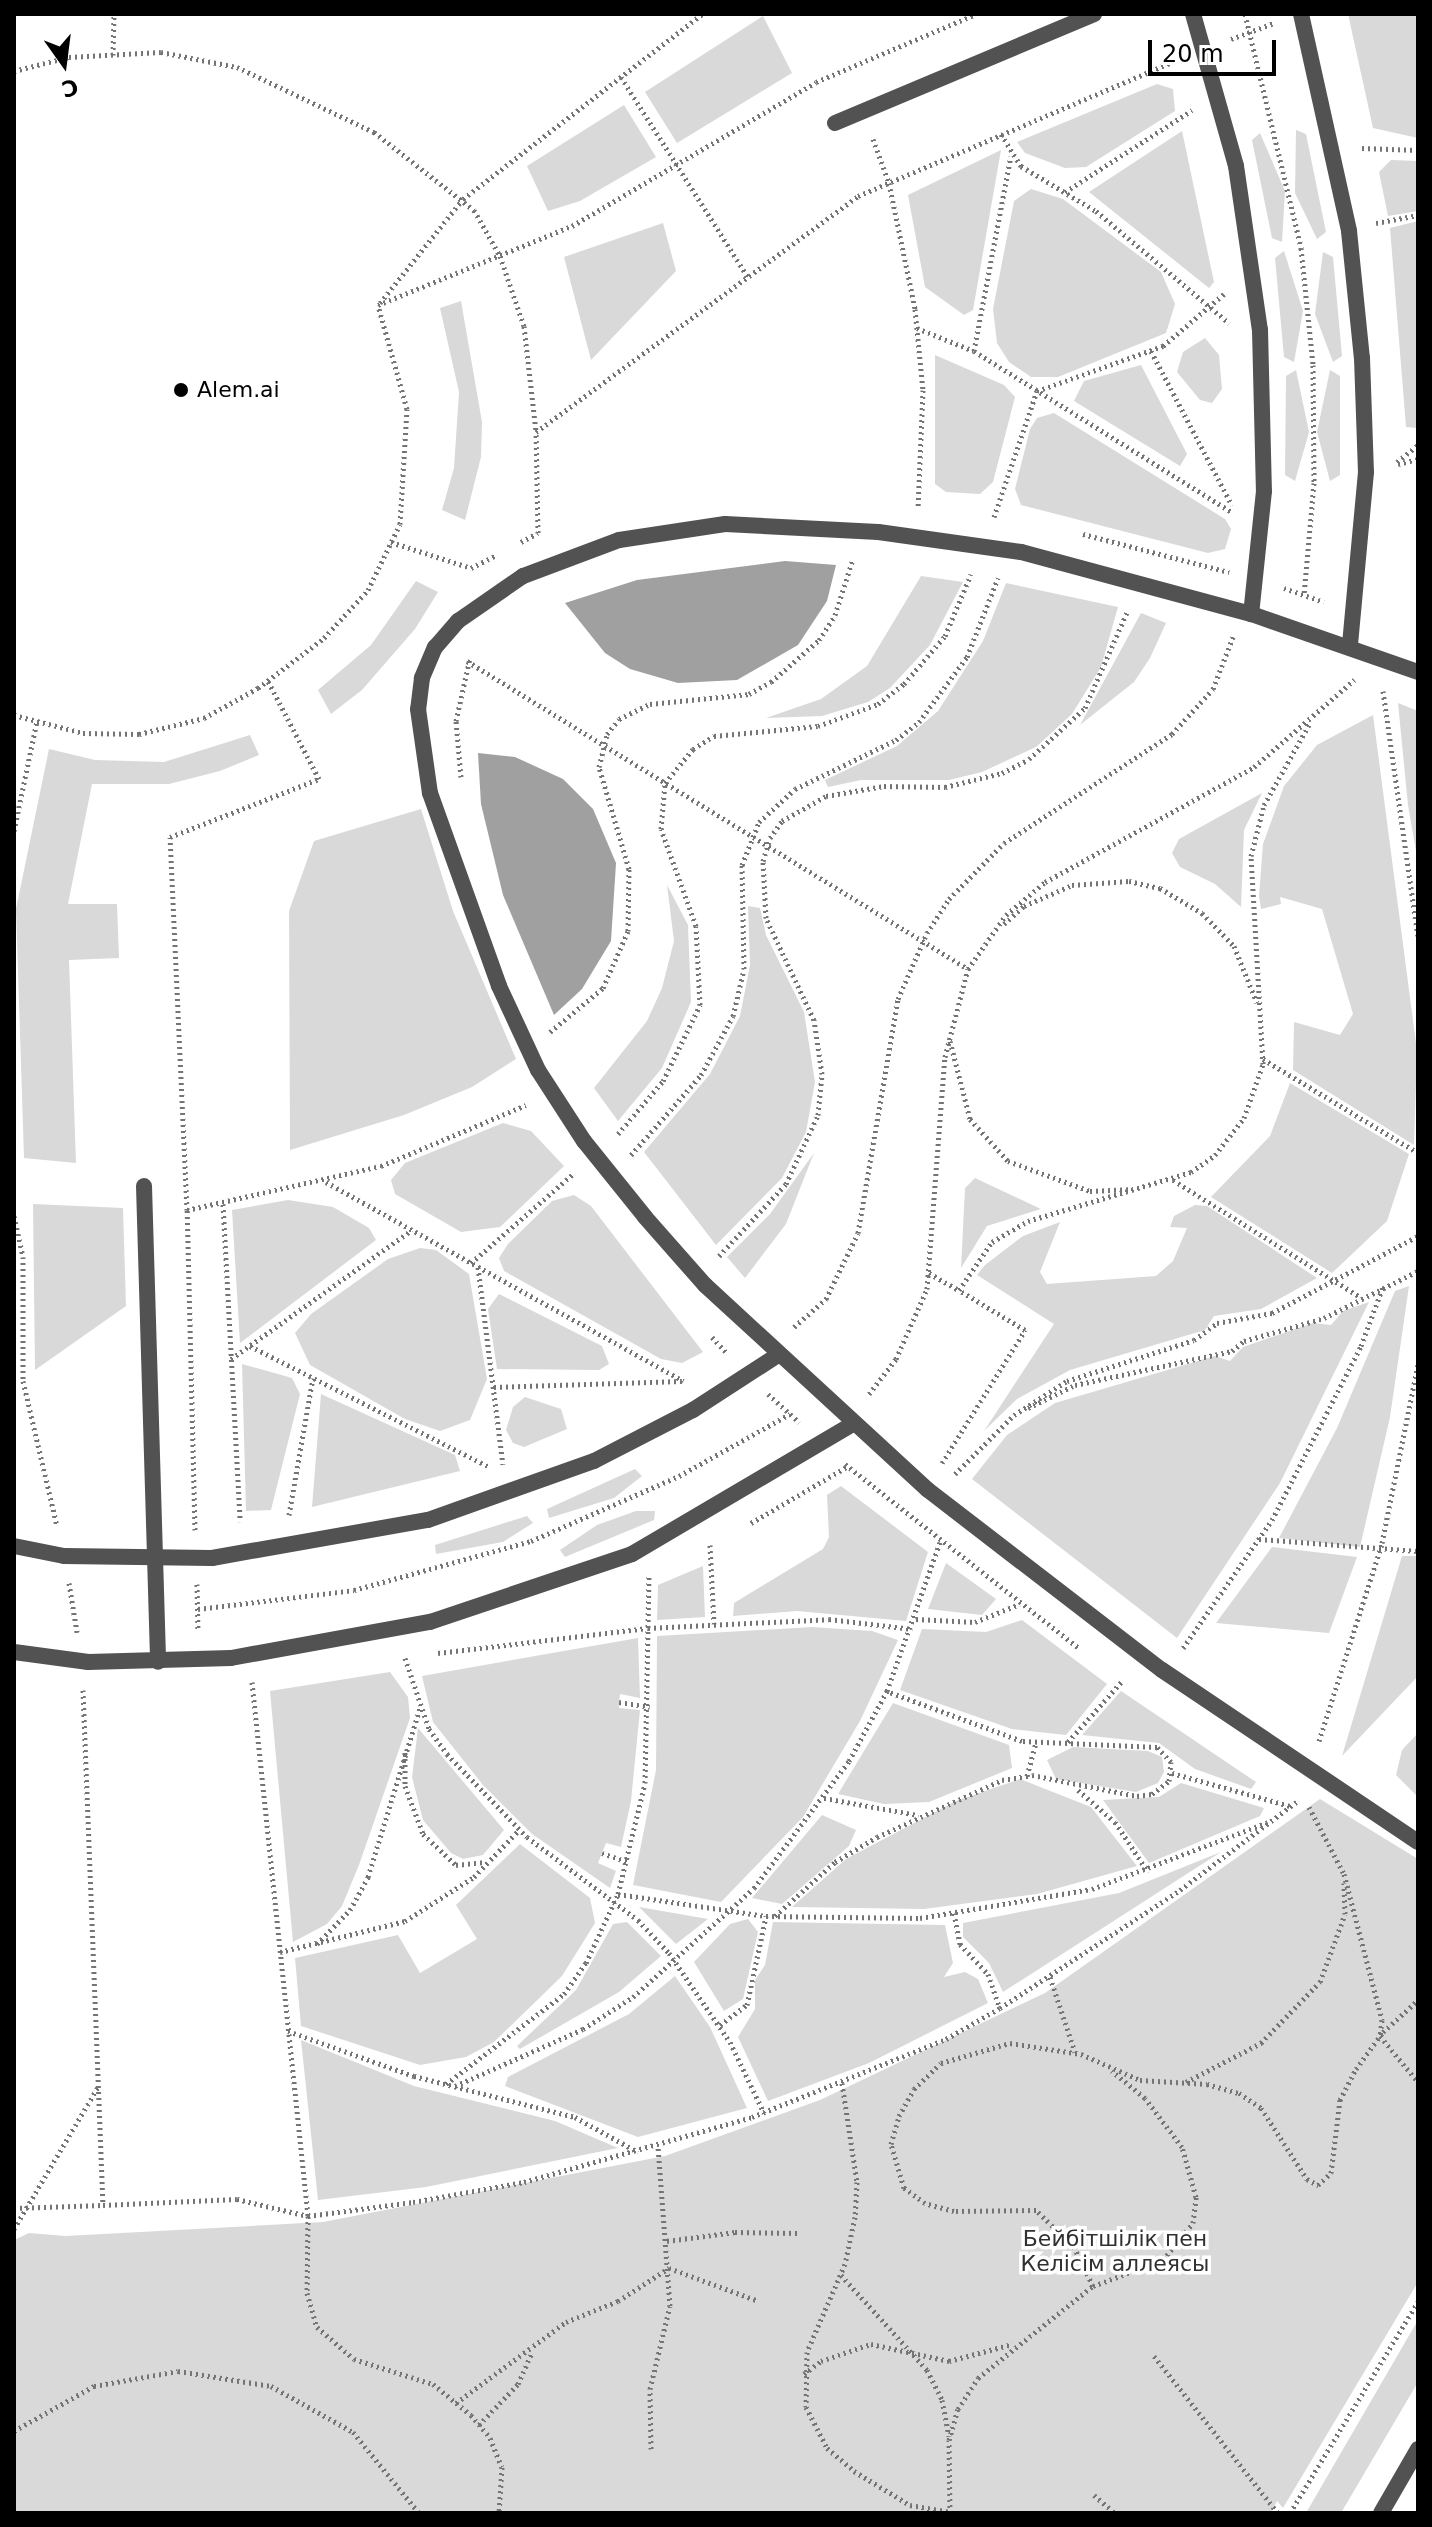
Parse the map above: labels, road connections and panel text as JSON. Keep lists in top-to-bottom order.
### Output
{
  "parks": ["Бейбітшілік пен Келісім аллеясы"],
  "places": ["Alem.ai"],
  "scale_bar": "20 m",
  "north": "bottom"
}
